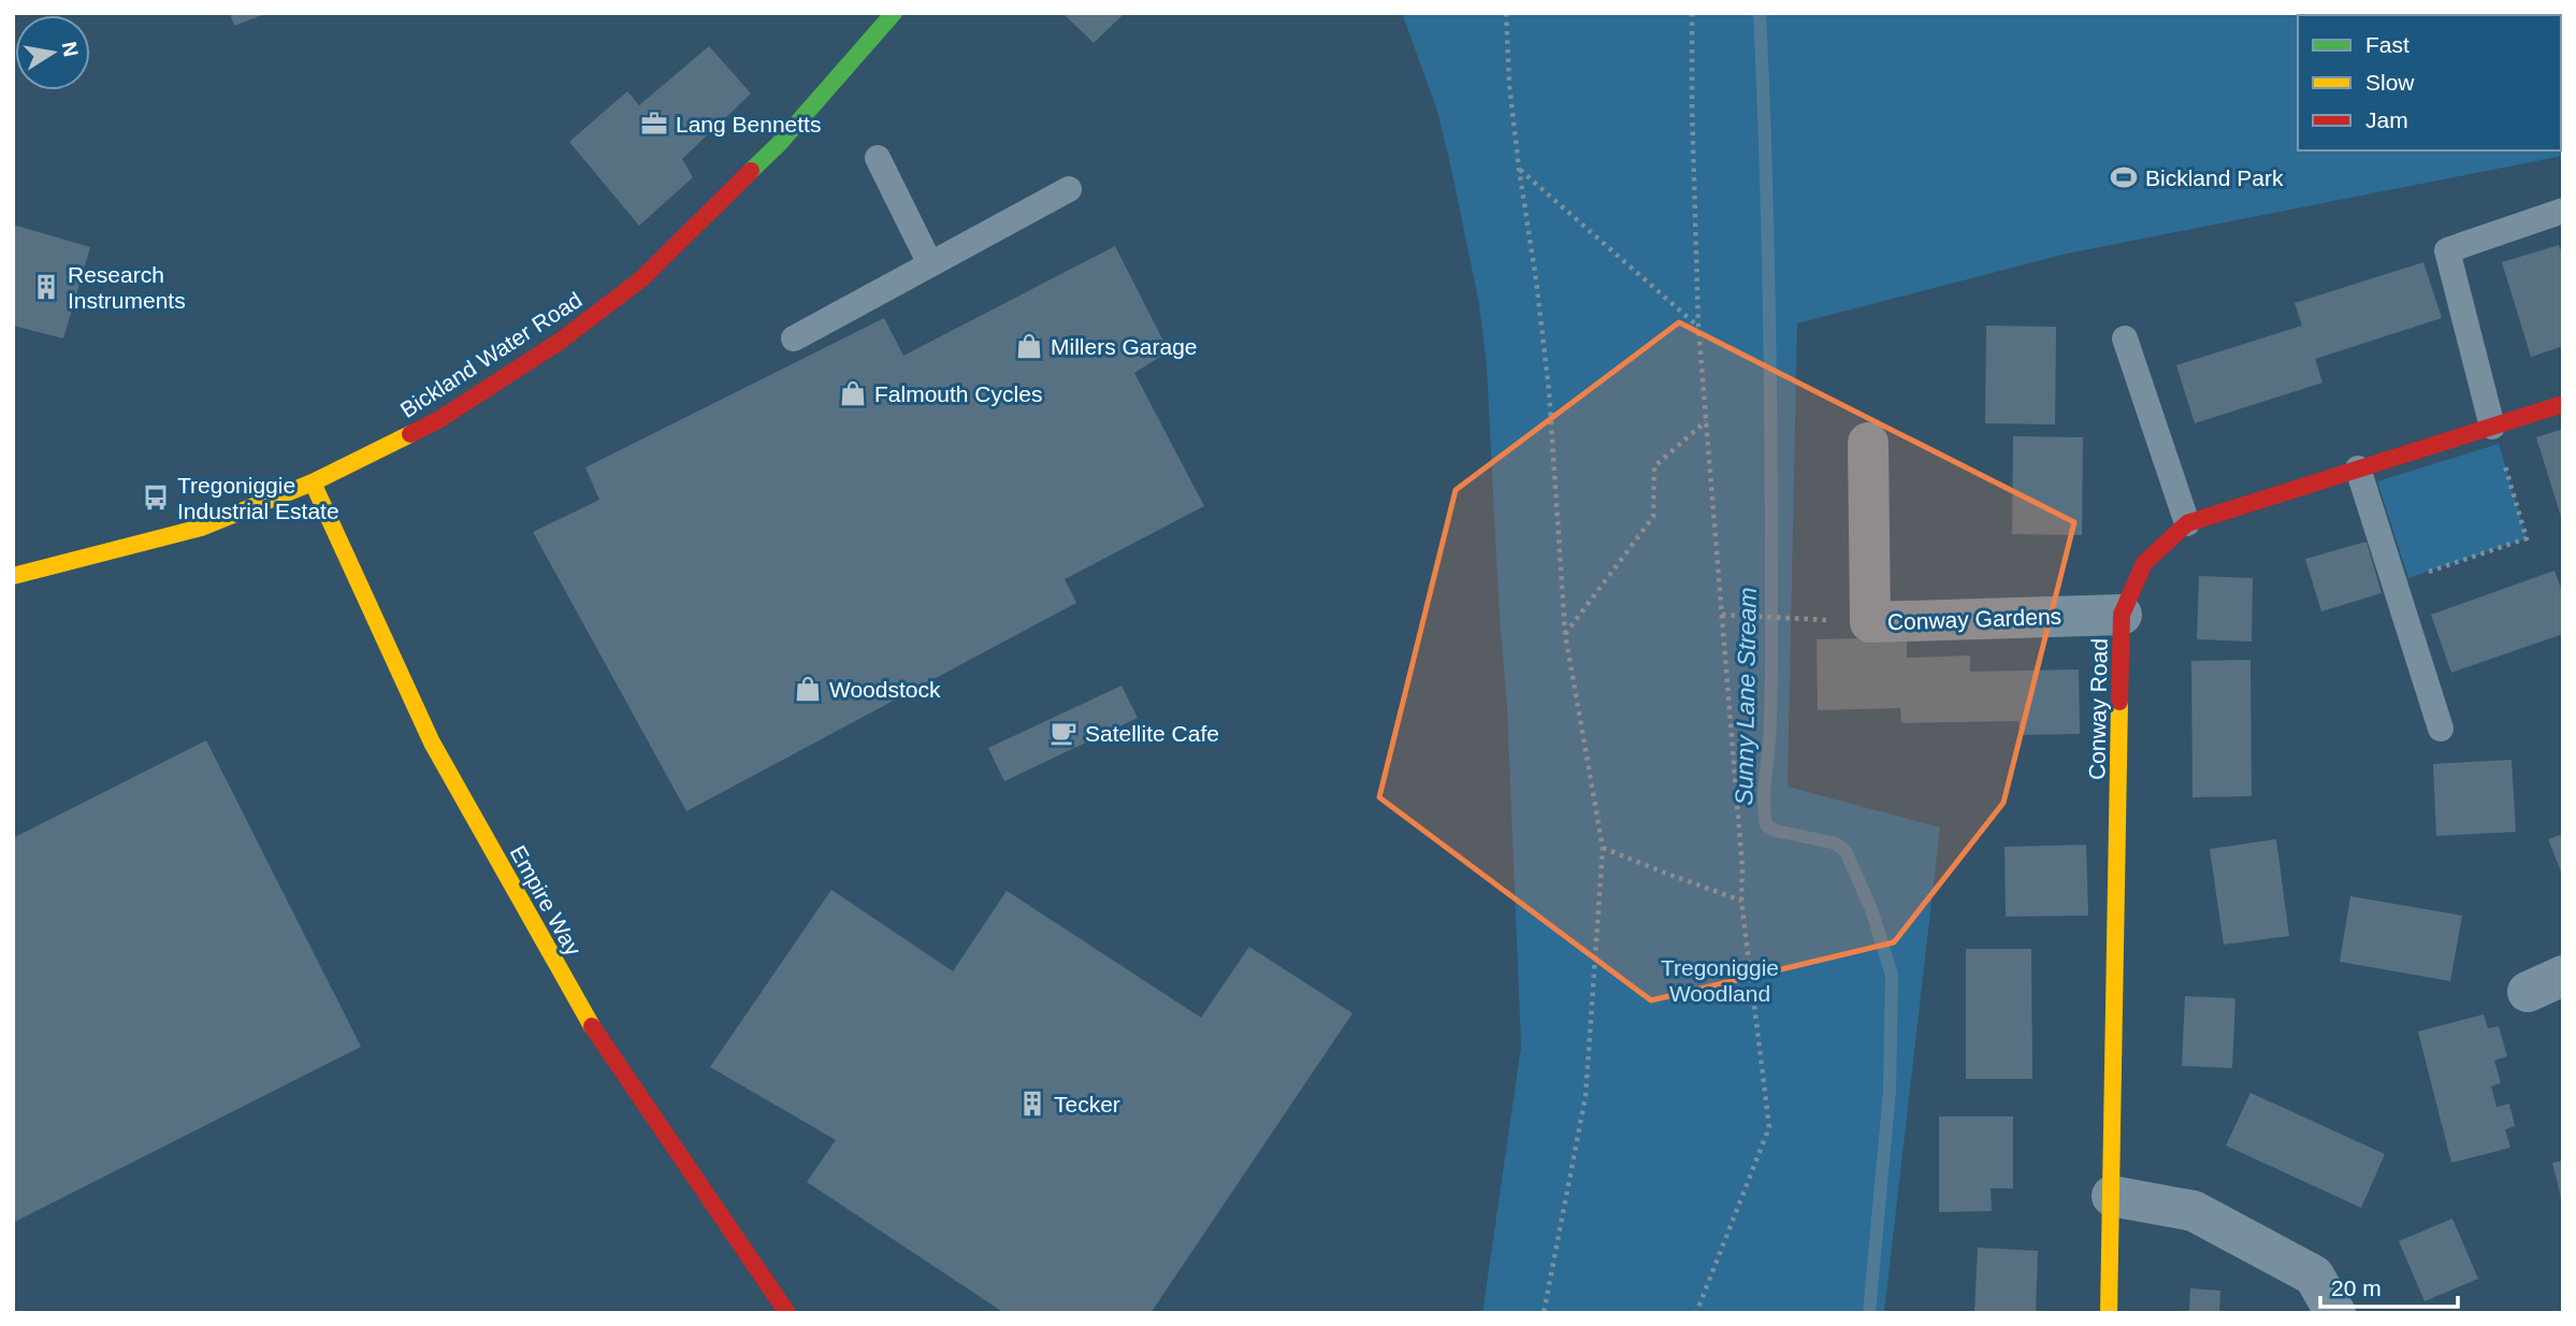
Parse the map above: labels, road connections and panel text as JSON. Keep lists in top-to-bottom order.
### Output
{
  "streets": {
    "street": [
      "Bickland Water Road",
      "Conway Gardens",
      "Conway Road",
      "Empire Way"
    ]
  },
  "crossings": [
    ["Bickland Water Road", "Empire Way"],
    ["Conway Gardens", "Conway Road"]
  ],
  "water": ["Sunny Lane Stream"],
  "parks": ["Tregoniggie Woodland"],
  "places": {
    "office": ["Lang Bennetts"],
    "sports": ["Bickland Park"],
    "building": ["Research Instruments", "Tecker"],
    "shop": ["Millers Garage", "Falmouth Cycles", "Woodstock"],
    "bus stop": ["Tregoniggie Industrial Estate"],
    "cafe": ["Satellite Cafe"]
  },
  "legend": ["Fast", "Slow", "Jam"],
  "scale_bar": "20 m",
  "north": "right"
}
